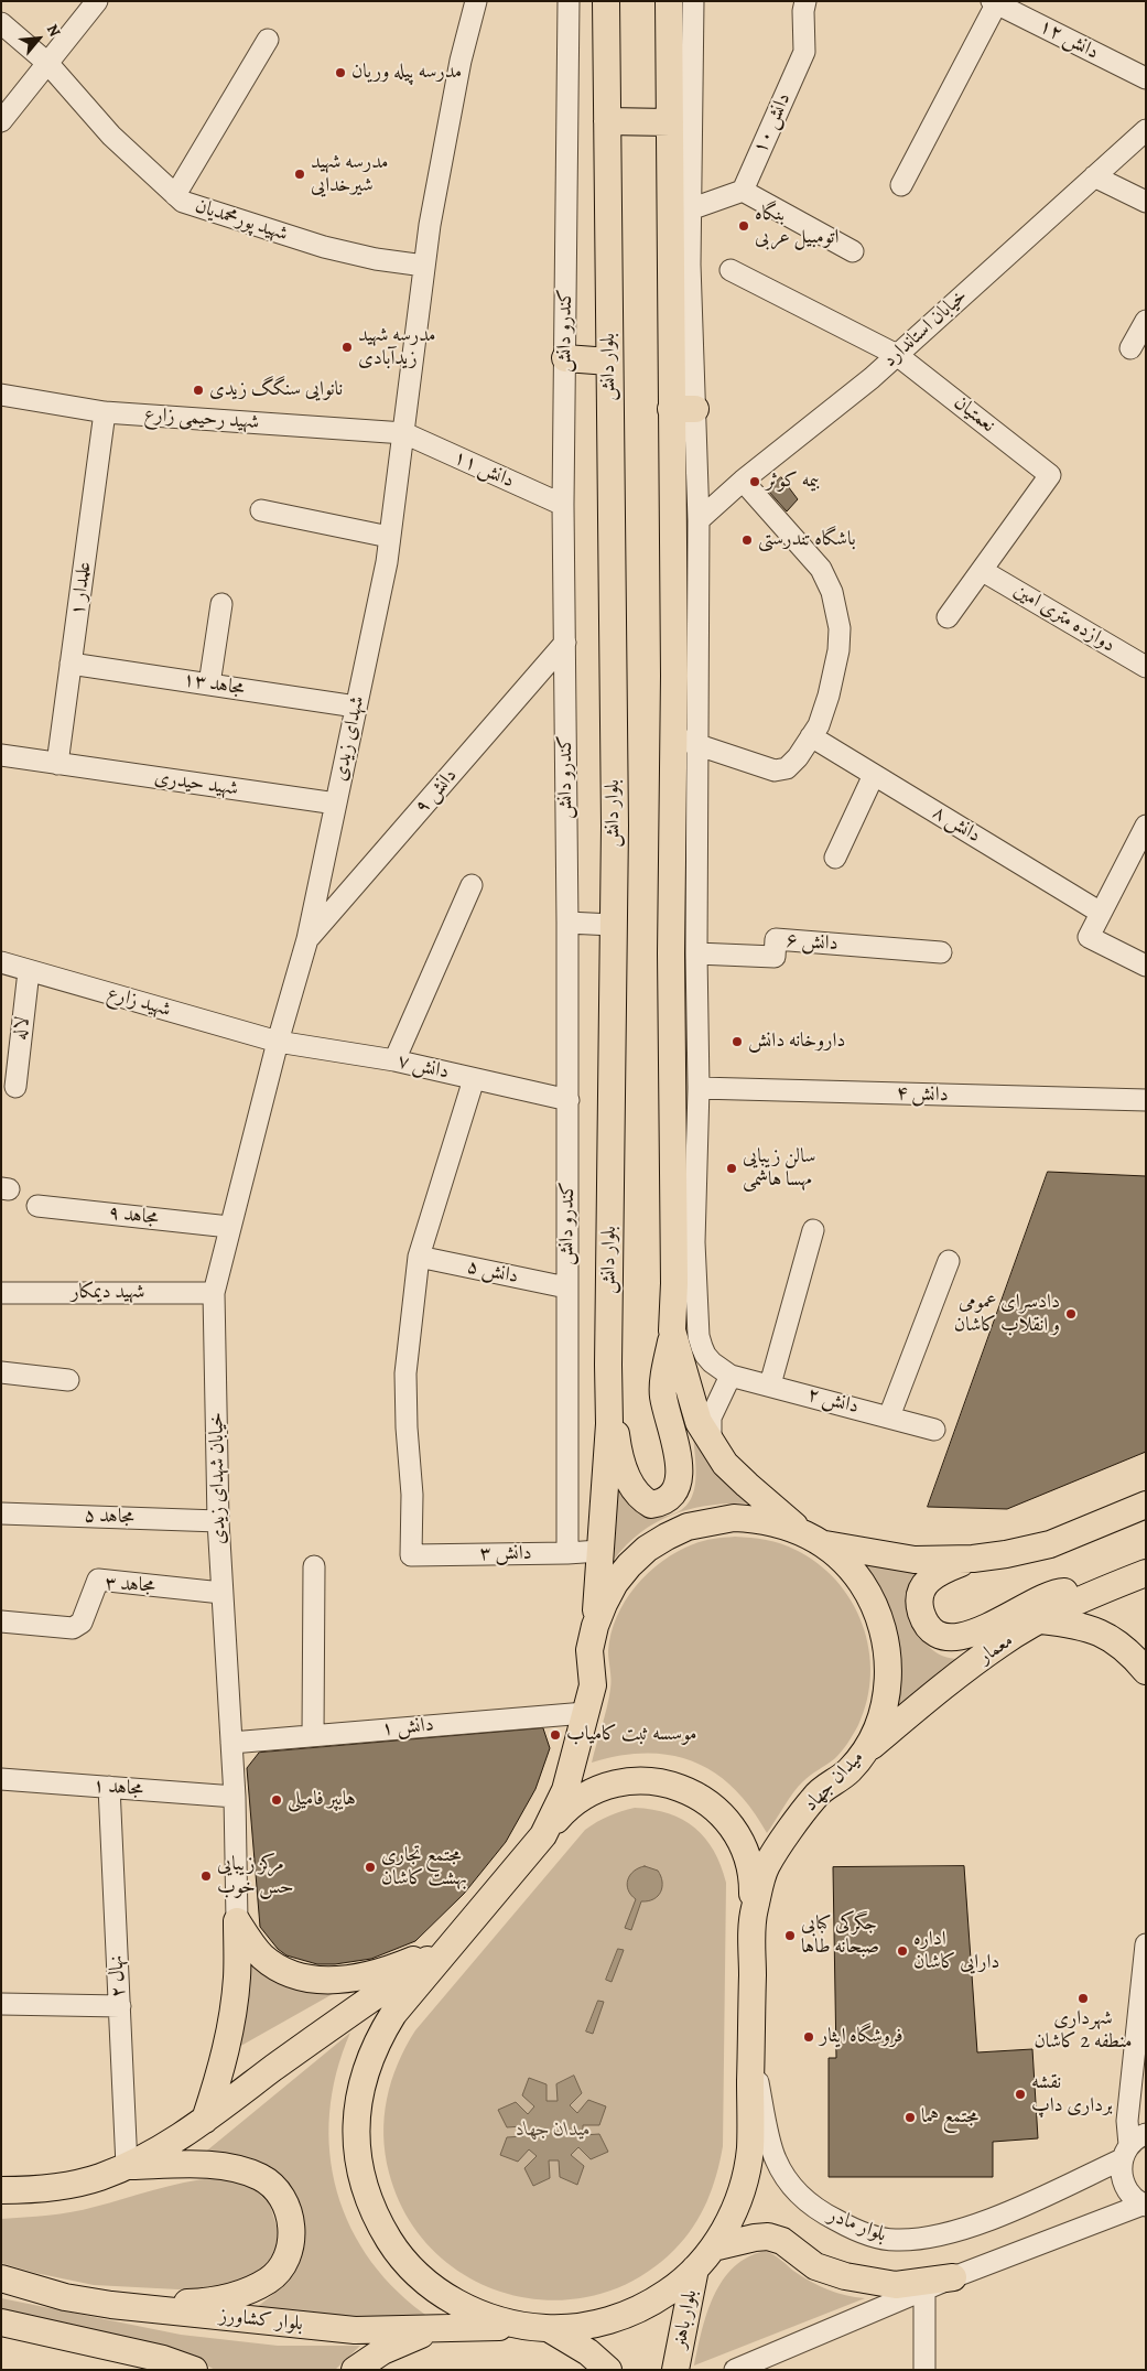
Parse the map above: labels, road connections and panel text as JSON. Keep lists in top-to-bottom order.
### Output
{
  "streets": {
    "main road": [
      "بلوار دانش",
      "معمار",
      "میدان جهاد",
      "بلوار باهنر",
      "بلوار کشاورز"
    ],
    "street": [
      "دانش ۱۲",
      "دانش ۱۰",
      "شهید پورمحمدیان",
      "خیابان استاندارد",
      "کندرو دانش",
      "نعمتیان",
      "شهید رحیمی زارع",
      "دانش ۱۱",
      "علمدار ۱",
      "دوازده متری امین",
      "مجاهد ۱۳",
      "شهدای زیدی",
      "شهید حیدری",
      "دانش ۹",
      "دانش ۸",
      "دانش ۶",
      "شهید زارع",
      "لاله",
      "دانش ۷",
      "دانش ۴",
      "مجاهد ۹",
      "دانش ۵",
      "شهید دیمکار",
      "دانش ۲",
      "خیابان شهدای زیدی",
      "مجاهد ۵",
      "دانش ۳",
      "مجاهد ۳",
      "دانش ۱",
      "مجاهد ۱",
      "نهال ۲",
      "بلوار مادر"
    ]
  },
  "crossings": [
    ["شهید پورمحمدیان", "شهدای زیدی"],
    ["خیابان استاندارد", "نعمتیان"],
    ["کندرو دانش", "دانش ۱۱"],
    ["کندرو دانش", "دانش ۹"],
    ["کندرو دانش", "دانش ۷"],
    ["کندرو دانش", "دانش ۵"],
    ["کندرو دانش", "دانش ۳"],
    ["بلوار دانش", "دانش ۳"],
    ["بلوار دانش", "میدان جهاد"],
    ["نعمتیان", "دوازده متری امین"],
    ["شهید رحیمی زارع", "دانش ۱۱"],
    ["شهید رحیمی زارع", "علمدار ۱"],
    ["شهید رحیمی زارع", "شهدای زیدی"],
    ["دانش ۱۱", "شهدای زیدی"],
    ["علمدار ۱", "مجاهد ۱۳"],
    ["علمدار ۱", "شهید حیدری"],
    ["مجاهد ۱۳", "شهدای زیدی"],
    ["شهدای زیدی", "شهید حیدری"],
    ["شهدای زیدی", "دانش ۹"],
    ["شهدای زیدی", "شهید زارع"],
    ["شهدای زیدی", "دانش ۷"],
    ["شهدای زیدی", "خیابان شهدای زیدی"],
    ["شهید زارع", "لاله"],
    ["شهید زارع", "دانش ۷"],
    ["شهید زارع", "خیابان شهدای زیدی"],
    ["دانش ۷", "خیابان شهدای زیدی"],
    ["مجاهد ۹", "خیابان شهدای زیدی"],
    ["دانش ۵", "دانش ۳"],
    ["شهید دیمکار", "خیابان شهدای زیدی"],
    ["خیابان شهدای زیدی", "مجاهد ۵"],
    ["خیابان شهدای زیدی", "مجاهد ۳"],
    ["خیابان شهدای زیدی", "دانش ۱"],
    ["خیابان شهدای زیدی", "مجاهد ۱"],
    ["معمار", "میدان جهاد"],
    ["دانش ۱", "میدان جهاد"],
    ["میدان جهاد", "بلوار مادر"],
    ["میدان جهاد", "بلوار باهنر"],
    ["میدان جهاد", "بلوار کشاورز"],
    ["مجاهد ۱", "نهال ۲"]
  ],
  "parks": ["میدان جهاد"],
  "places": [
    "مدرسه پیله وریان",
    "مدرسه شهید شیرخدایی",
    "بنگاه اتومبیل عربی",
    "مدرسه شهید زیدآبادی",
    "نانوایی سنگگ زیدی",
    "بیمه کوثر",
    "باشگاه تندرستی",
    "داروخانه دانش",
    "سالن زیبایی مهسا هاشمی",
    "دادسرای عمومی و انقلاب کاشان",
    "موسسه ثبت کامیاب",
    "هایپر فامیلی",
    "مجتمع تجاری بهشت کاشان",
    "مرکز زیبایی حس خوب",
    "جگرکی کبابی صبحانه طاها",
    "اداره دارایی کاشان",
    "شهرداری منطفه 2 کاشان",
    "فروشگاه ایثار",
    "نقشه برداری داپ",
    "مجتمع هما"
  ],
  "north": "top right"
}
